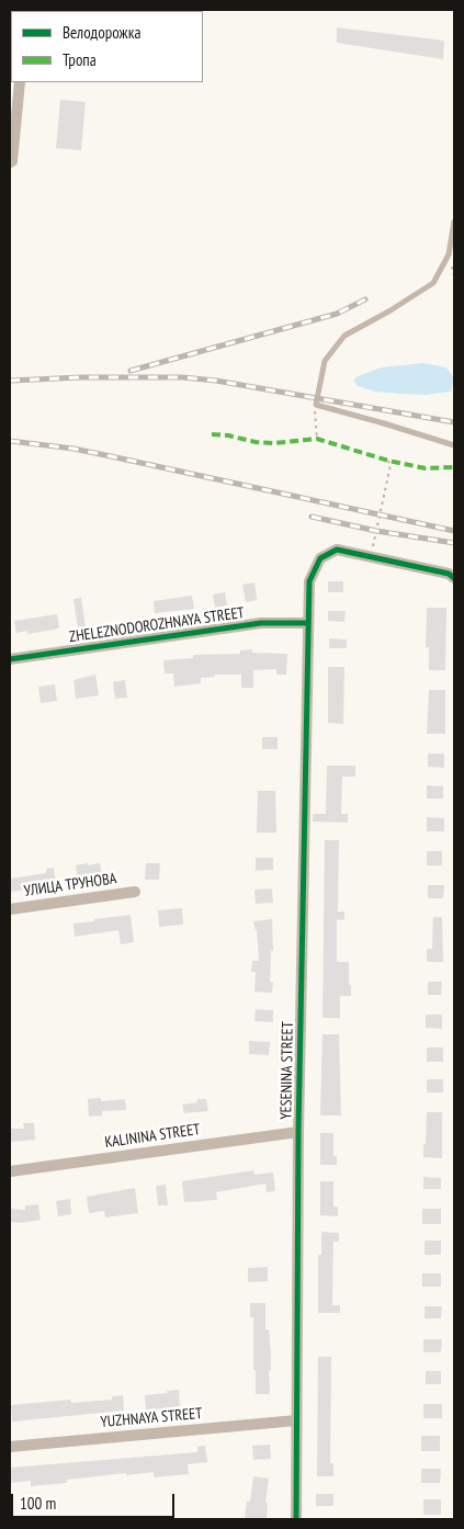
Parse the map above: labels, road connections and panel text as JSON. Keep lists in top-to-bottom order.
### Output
{
  "streets": {
    "street": [
      "ZHELEZNODOROZHNAYA STREET",
      "УЛИЦА ТРУНОВА",
      "YESENINA STREET",
      "KALININA STREET",
      "YUZHNAYA STREET"
    ]
  },
  "crossings": [
    ["ZHELEZNODOROZHNAYA STREET", "YESENINA STREET"],
    ["YESENINA STREET", "KALININA STREET"],
    ["YESENINA STREET", "YUZHNAYA STREET"]
  ],
  "legend": ["Велодорожка", "Тропа"],
  "scale_bar": "100 m"
}
